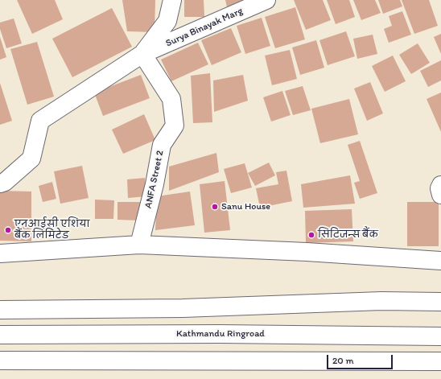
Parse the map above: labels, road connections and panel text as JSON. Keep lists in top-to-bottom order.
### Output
{
  "streets": {
    "main road": ["Surya Binayak Marg", "ANFA Street 2", "Kathmandu Ringroad"]
  },
  "crossings": [
    ["Surya Binayak Marg", "ANFA Street 2"]
  ],
  "places": ["Sanu House", "एनआईसी एशिया बैंक लिमिटेड", "सिटिजन्स बैंक"],
  "scale_bar": "20 m"
}
